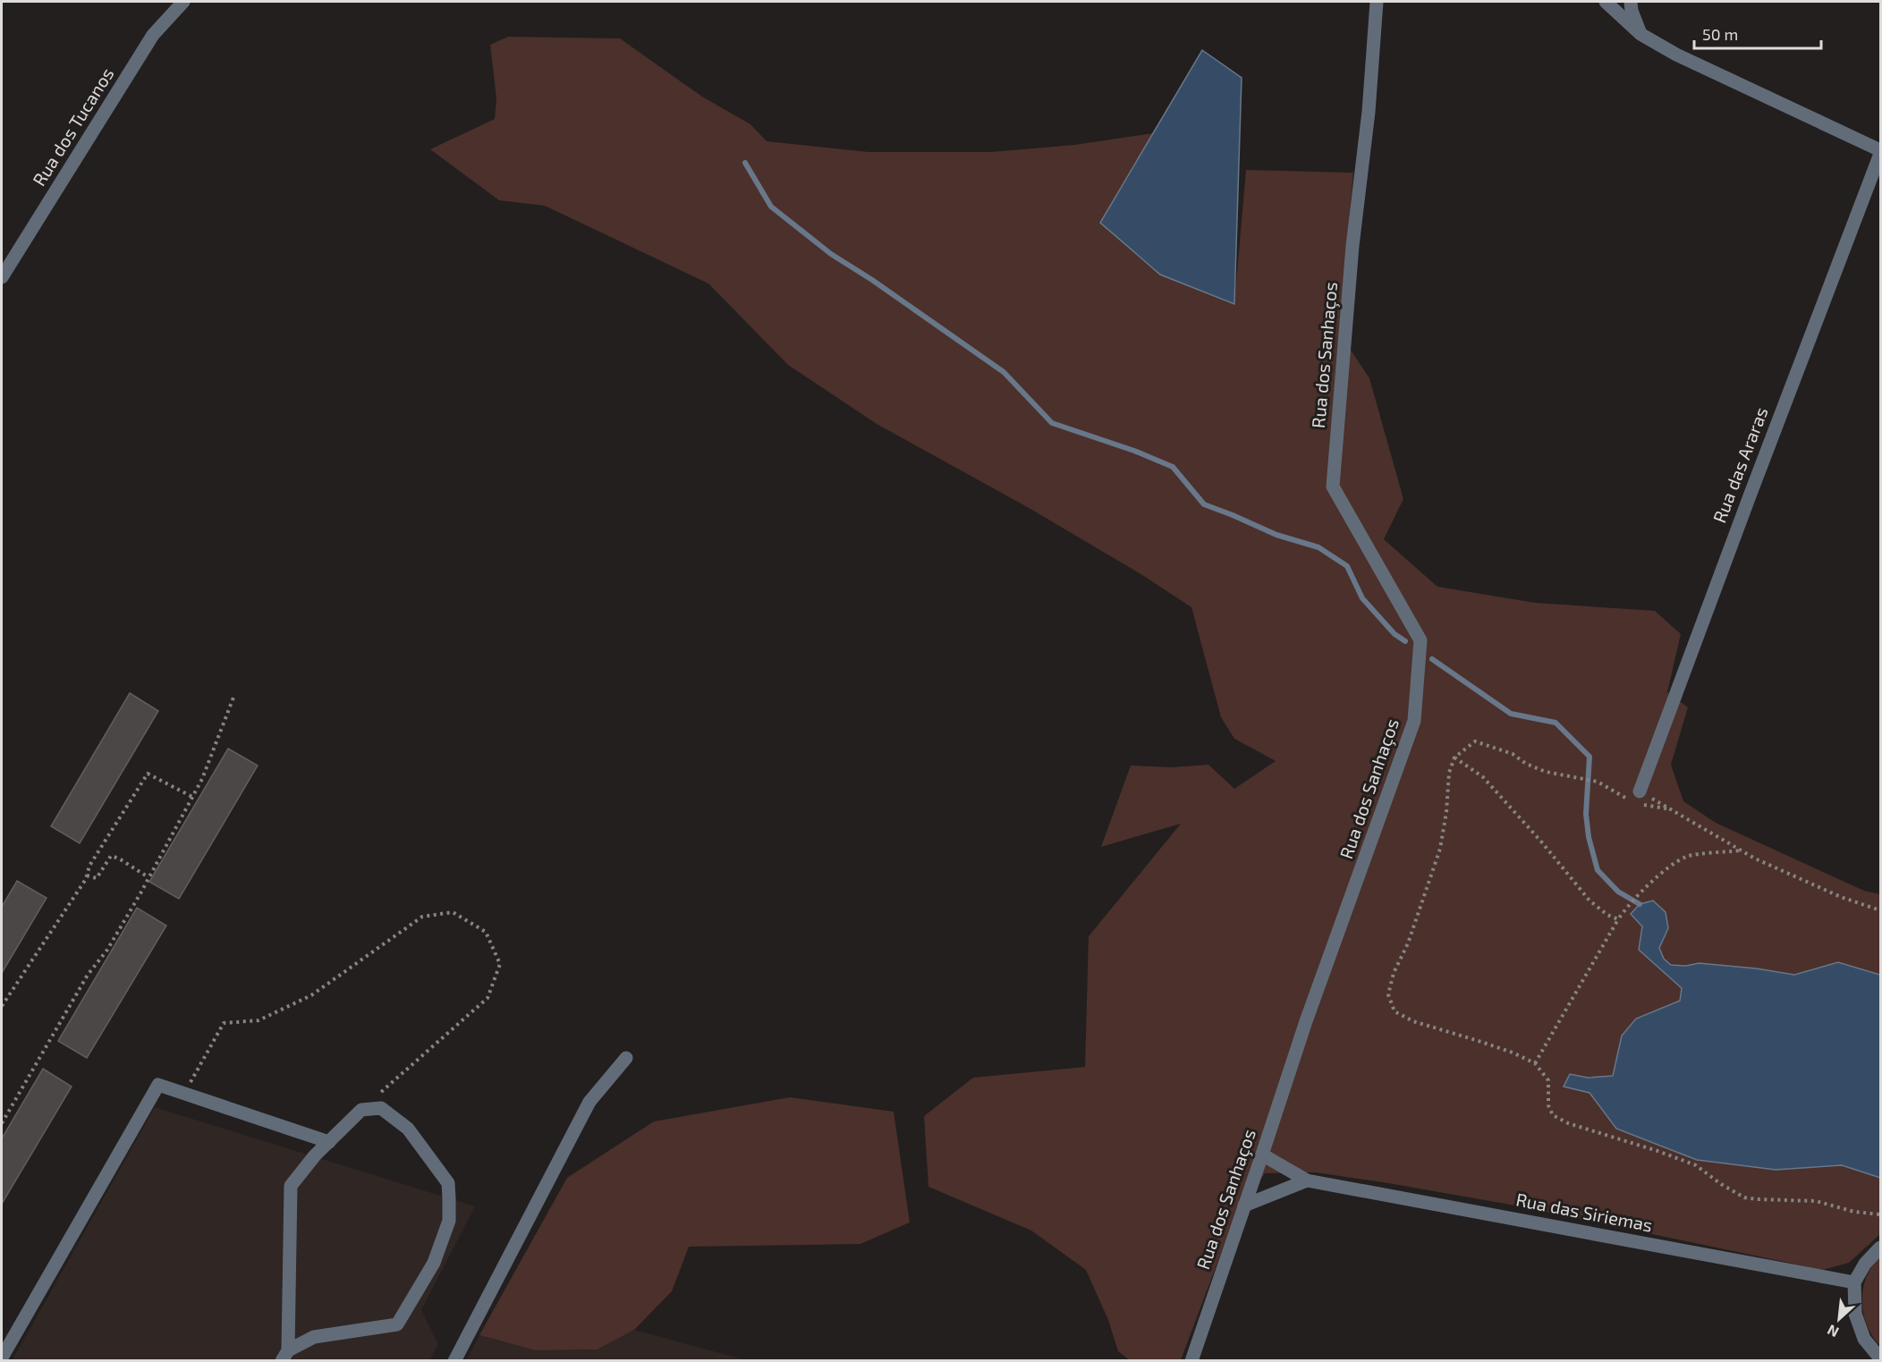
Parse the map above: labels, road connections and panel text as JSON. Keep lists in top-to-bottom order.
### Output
{
  "streets": {
    "street": [
      "Rua dos Tucanos",
      "Rua dos Sanhaços",
      "Rua das Araras",
      "Rua das Siriemas"
    ]
  },
  "crossings": [
    ["Rua dos Sanhaços", "Rua das Siriemas"]
  ],
  "scale_bar": "50 m",
  "north": "bottom left"
}
